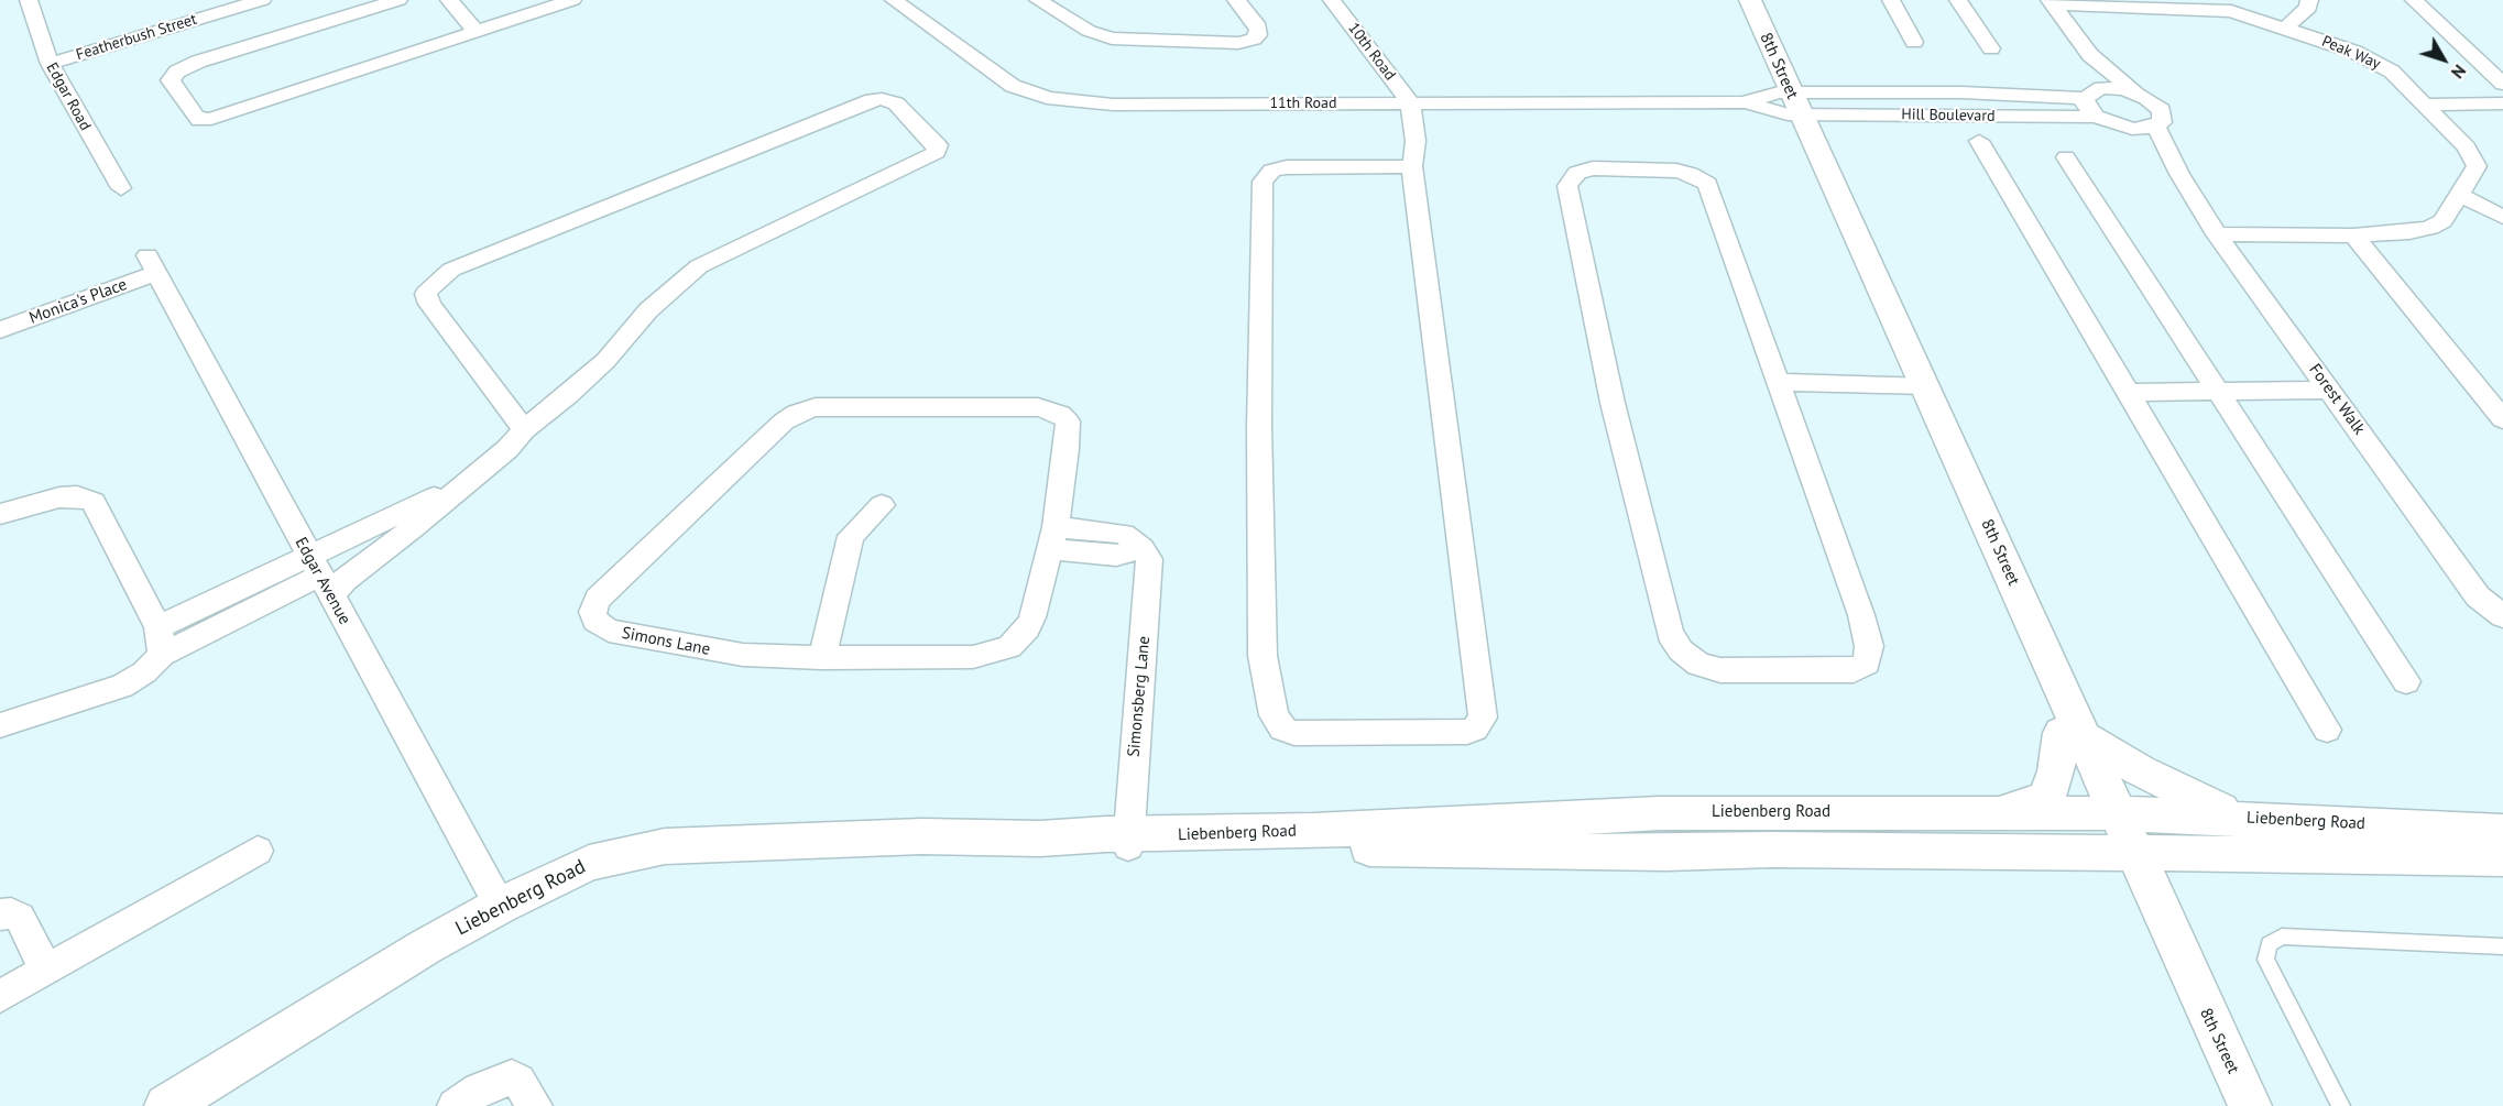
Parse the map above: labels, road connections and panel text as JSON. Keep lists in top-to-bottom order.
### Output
{
  "streets": {
    "street": [
      "Featherbush Street",
      "10th Road",
      "Peak Way",
      "8th Street",
      "Edgar Road",
      "11th Road",
      "Hill Boulevard",
      "Monica's Place",
      "Forest Walk",
      "Edgar Avenue",
      "Simons Lane",
      "Simonsberg Lane",
      "Liebenberg Road"
    ]
  },
  "crossings": [
    ["Featherbush Street", "Edgar Road"],
    ["10th Road", "11th Road"],
    ["Peak Way", "Forest Walk"],
    ["8th Street", "11th Road"],
    ["8th Street", "Hill Boulevard"],
    ["8th Street", "Liebenberg Road"],
    ["11th Road", "Hill Boulevard"],
    ["Hill Boulevard", "Forest Walk"],
    ["Monica's Place", "Edgar Avenue"],
    ["Edgar Avenue", "Liebenberg Road"],
    ["Simons Lane", "Simonsberg Lane"],
    ["Simonsberg Lane", "Liebenberg Road"]
  ],
  "north": "bottom right"
}
